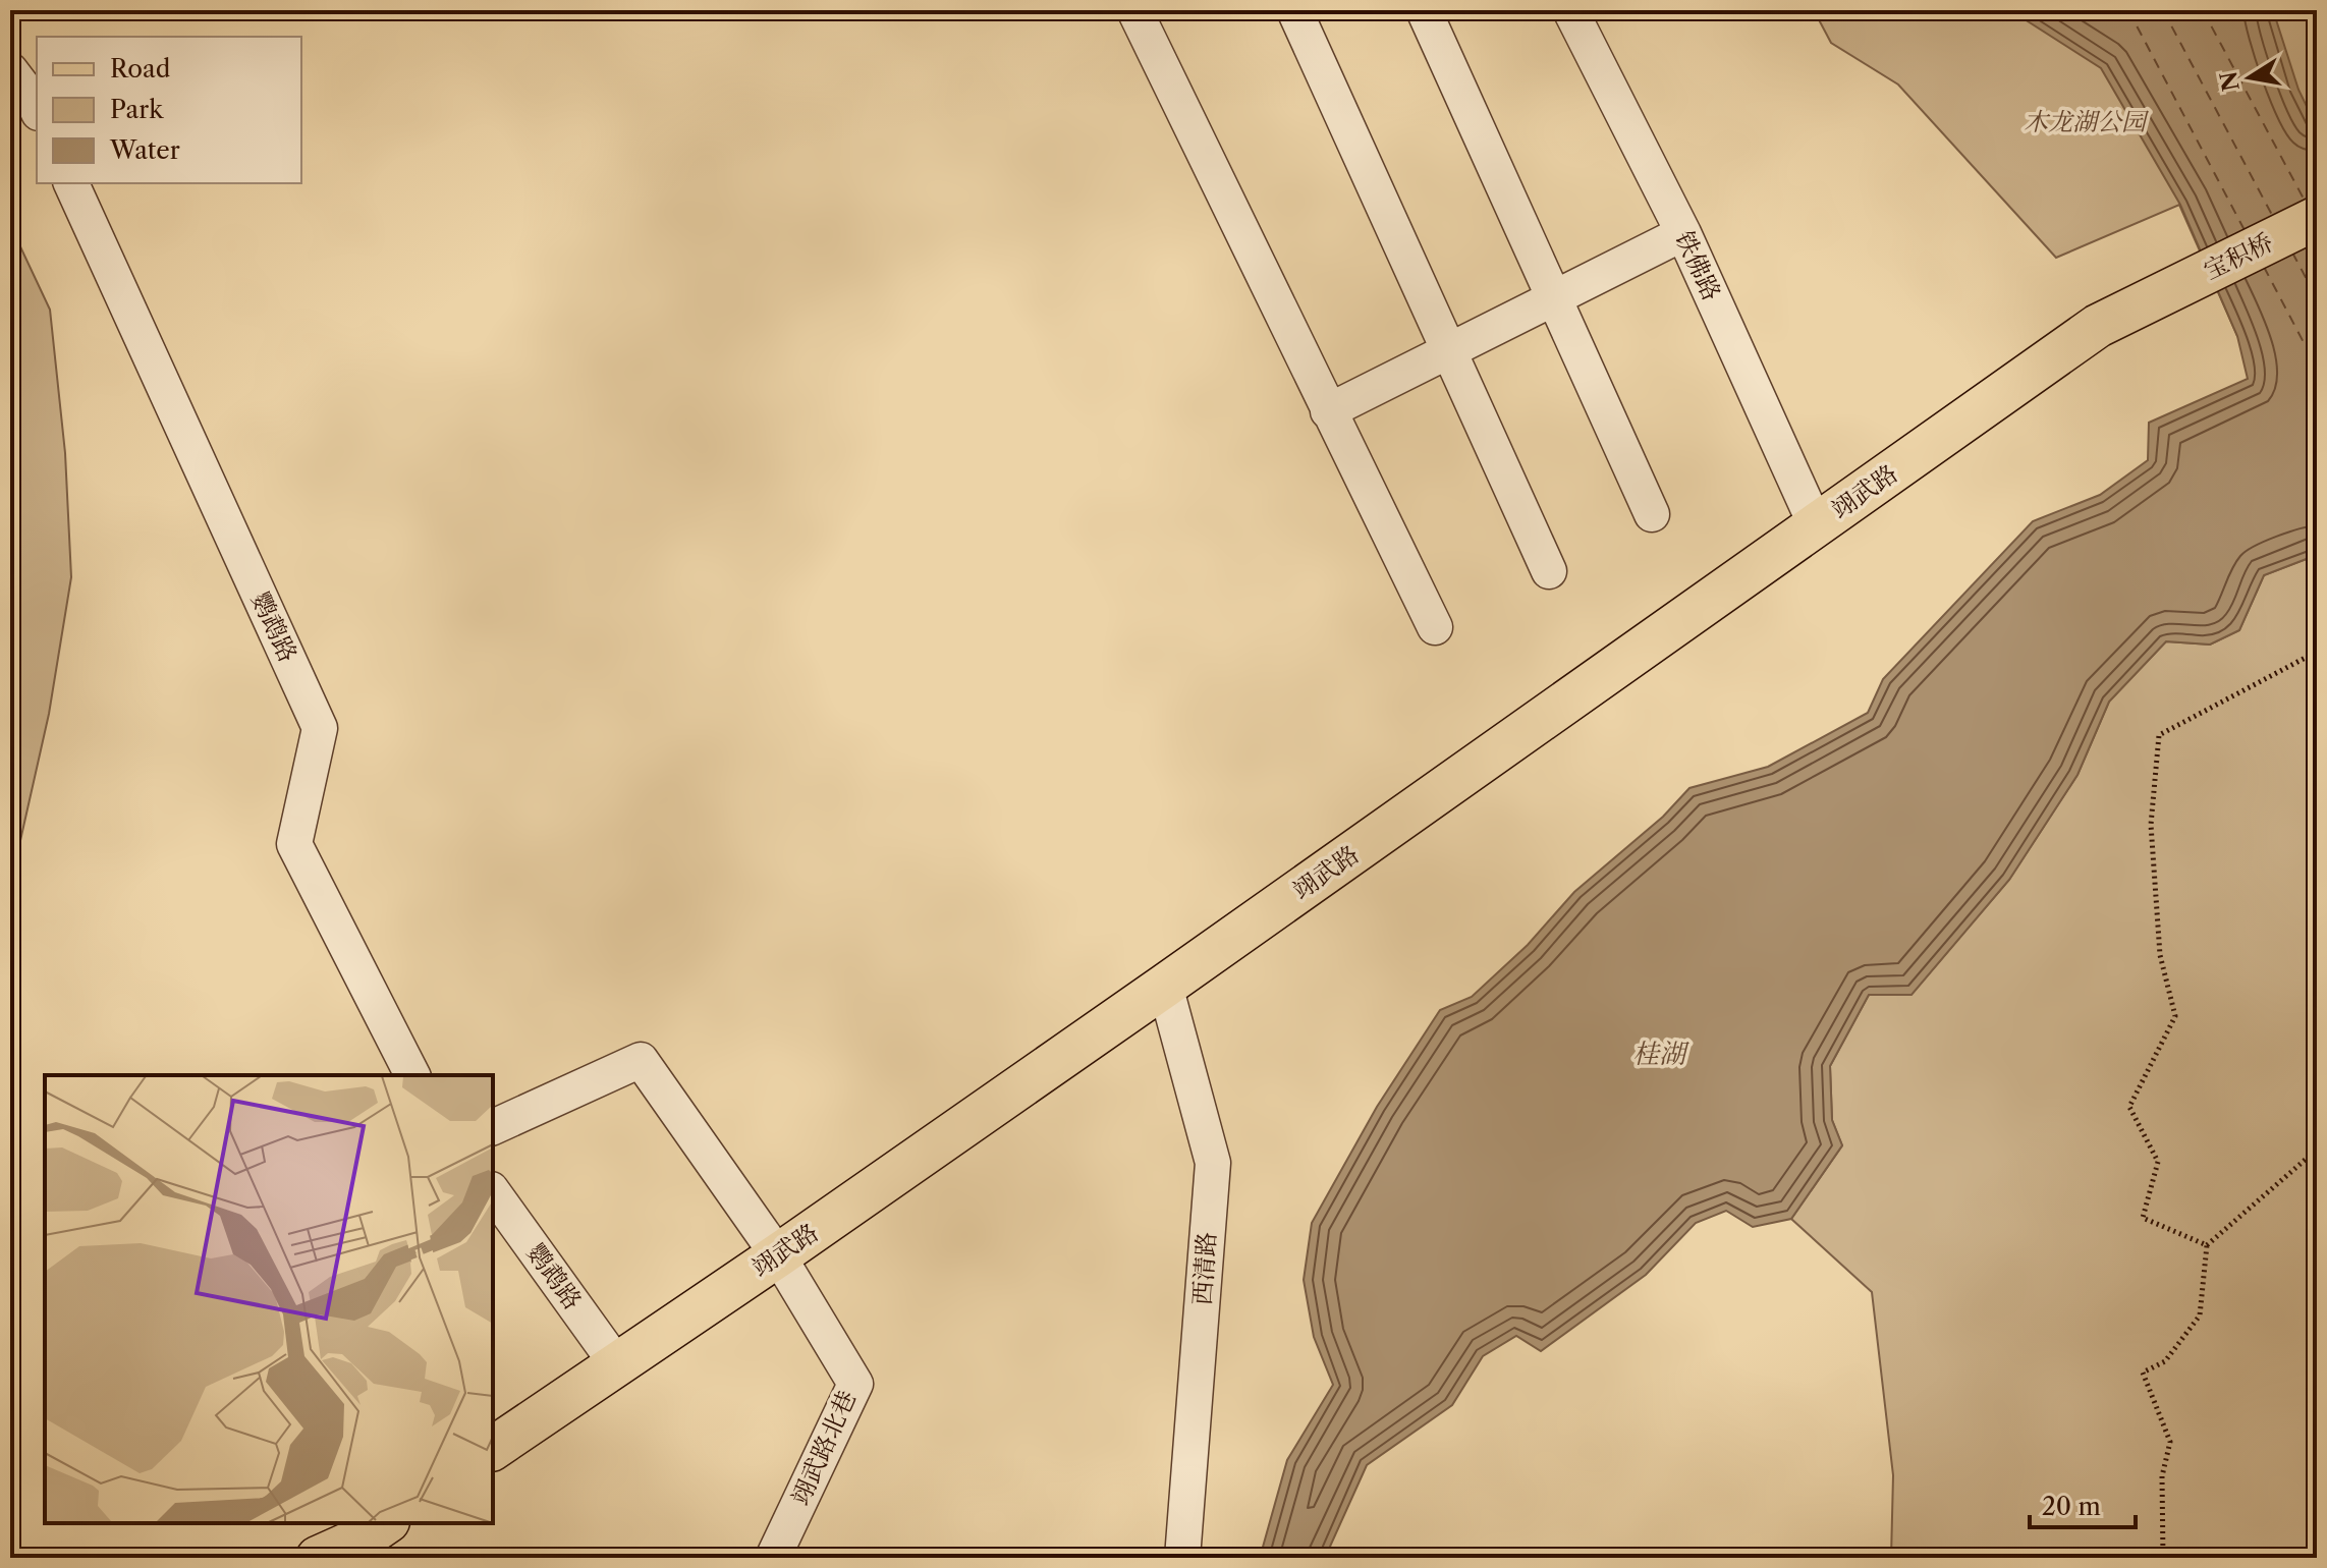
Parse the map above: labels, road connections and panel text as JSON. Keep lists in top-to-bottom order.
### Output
{
  "streets": {
    "main road": ["宝积桥", "翊武路"],
    "street": [
      "铁佛路",
      "鹦鹉路",
      "西清路",
      "翊武路北巷"
    ]
  },
  "crossings": [
    ["宝积桥", "翊武路"],
    ["铁佛路", "翊武路"],
    ["翊武路", "鹦鹉路"],
    ["翊武路", "西清路"],
    ["翊武路", "翊武路北巷"]
  ],
  "water": ["桂湖"],
  "parks": ["木龙湖公园"],
  "legend": ["Road", "Park", "Water"],
  "scale_bar": "20 m",
  "north": "left"
}
